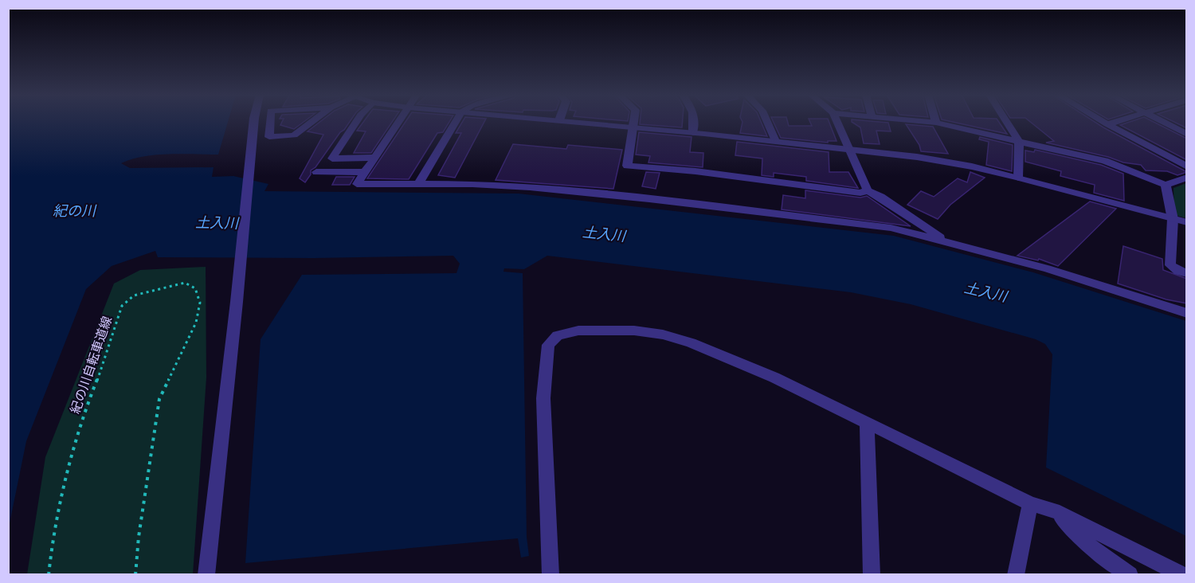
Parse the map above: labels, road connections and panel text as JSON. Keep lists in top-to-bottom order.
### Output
{
  "streets": {
    "path": ["紀の川自転車道線"]
  },
  "water": ["紀の川", "土入川"]
}
